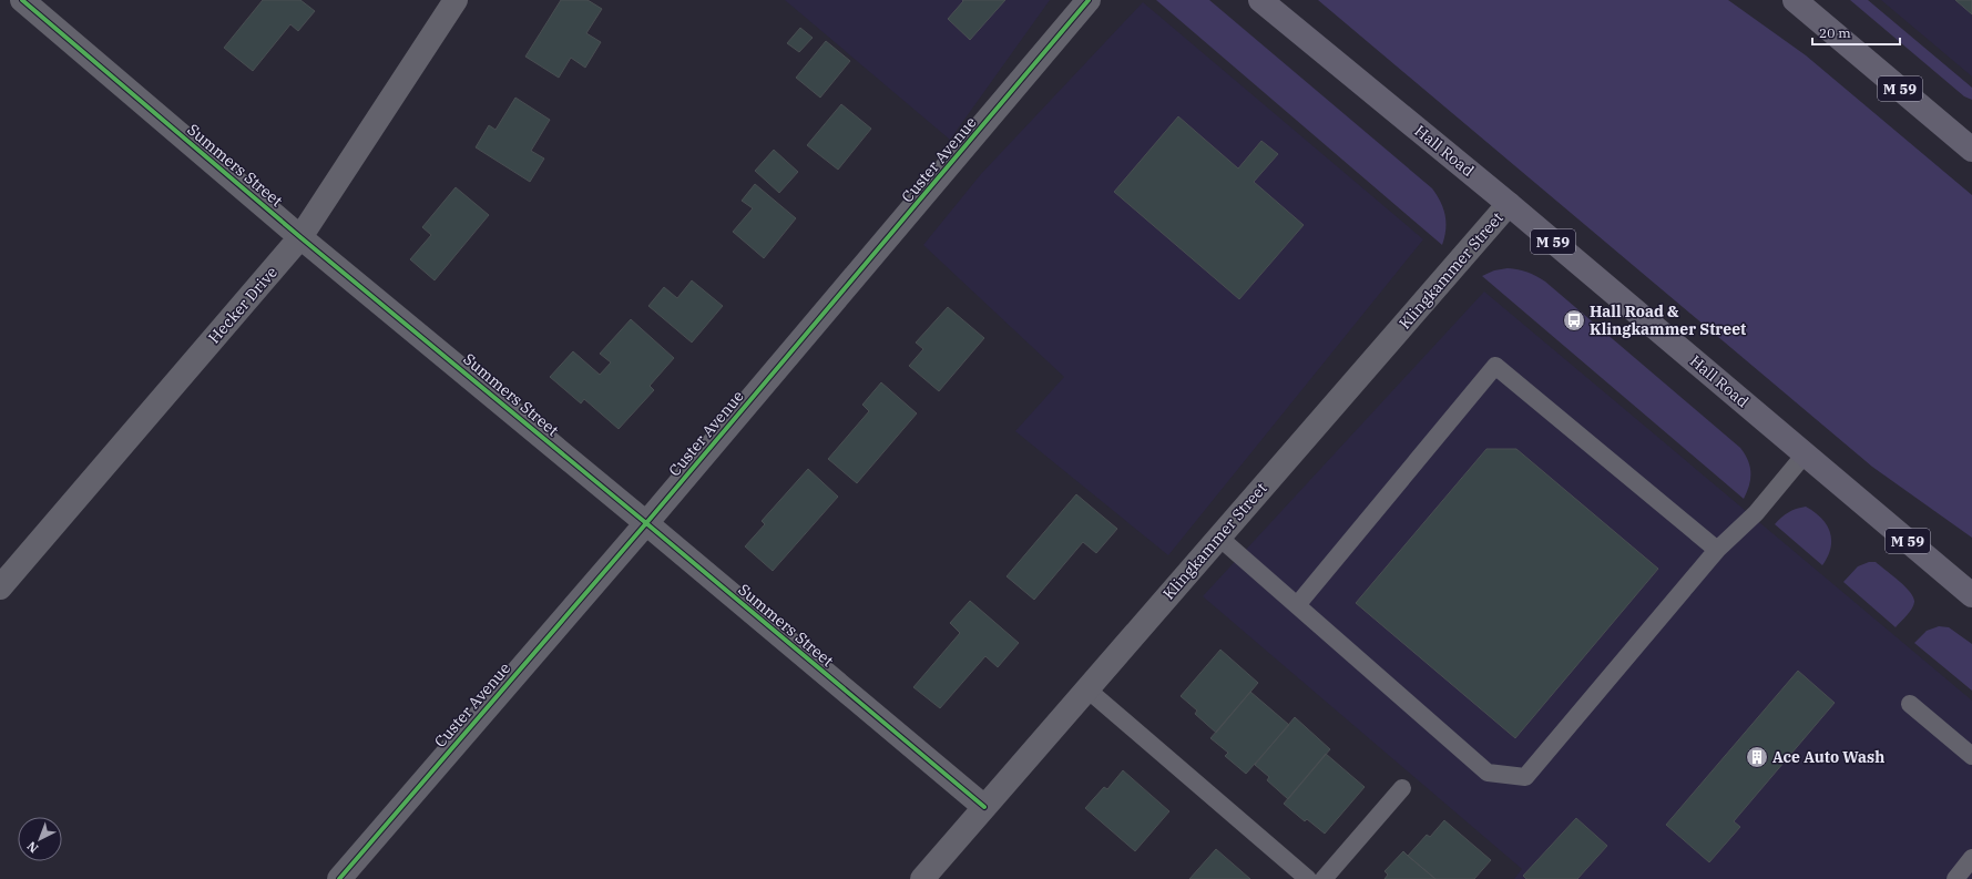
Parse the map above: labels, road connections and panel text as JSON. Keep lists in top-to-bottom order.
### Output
{
  "streets": {
    "highway": ["M 59", "Hall Road"],
    "street": [
      "Custer Avenue",
      "Summers Street",
      "Klingkammer Street",
      "Hecker Drive"
    ]
  },
  "crossings": [
    ["Hall Road", "Klingkammer Street"],
    ["Custer Avenue", "Summers Street"],
    ["Summers Street", "Klingkammer Street"],
    ["Summers Street", "Hecker Drive"]
  ],
  "places": {
    "bus stop": ["Hall Road & Klingkammer Street"],
    "building": ["Ace Auto Wash"]
  },
  "scale_bar": "20 m",
  "north": "bottom left"
}
